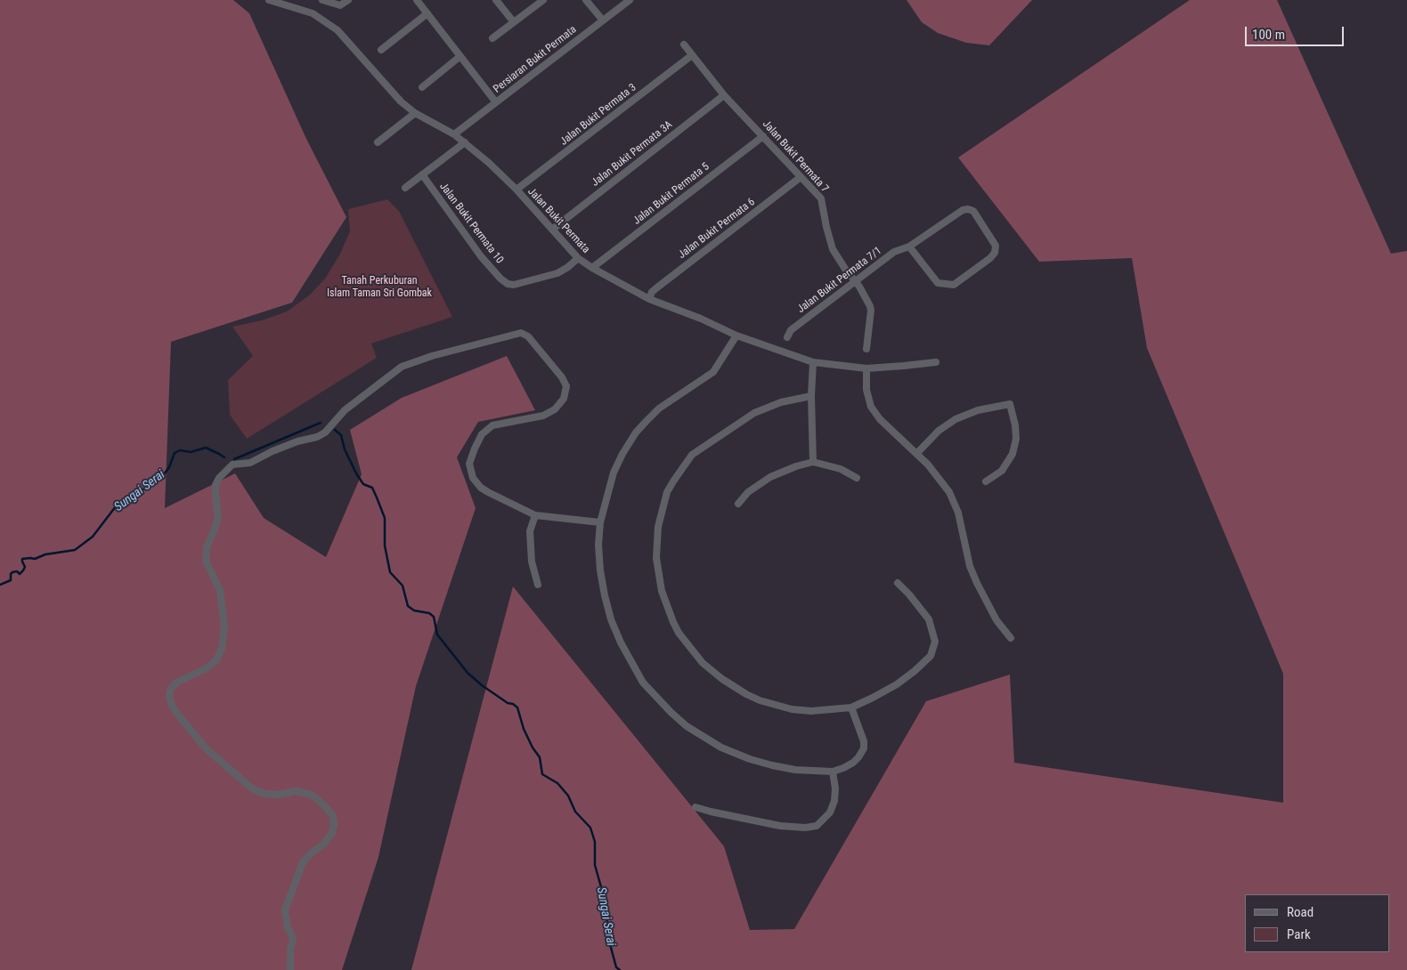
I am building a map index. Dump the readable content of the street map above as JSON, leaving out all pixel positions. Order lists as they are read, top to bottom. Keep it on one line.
{"streets":{"street":["Persiaran Bukit Permata","Jalan Bukit Permata 3","Jalan Bukit Permata 3A","Jalan Bukit Permata 7","Jalan Bukit Permata 5","Jalan Bukit Permata","Jalan Bukit Permata 10","Jalan Bukit Permata 6","Jalan Bukit Permata 7/1"]},"crossings":[["Persiaran Bukit Permata","Jalan Bukit Permata"],["Jalan Bukit Permata 3","Jalan Bukit Permata 7"],["Jalan Bukit Permata 3","Jalan Bukit Permata"],["Jalan Bukit Permata 3A","Jalan Bukit Permata 7"],["Jalan Bukit Permata 3A","Jalan Bukit Permata"],["Jalan Bukit Permata 7","Jalan Bukit Permata 5"],["Jalan Bukit Permata 7","Jalan Bukit Permata 6"],["Jalan Bukit Permata 7","Jalan Bukit Permata 7/1"],["Jalan Bukit Permata 5","Jalan Bukit Permata"],["Jalan Bukit Permata","Jalan Bukit Permata 10"],["Jalan Bukit Permata","Jalan Bukit Permata 6"]],"water":["Sungai Serai"],"parks":["Tanah Perkuburan Islam Taman Sri Gombak"],"legend":["Road","Park"],"scale_bar":"100 m"}
